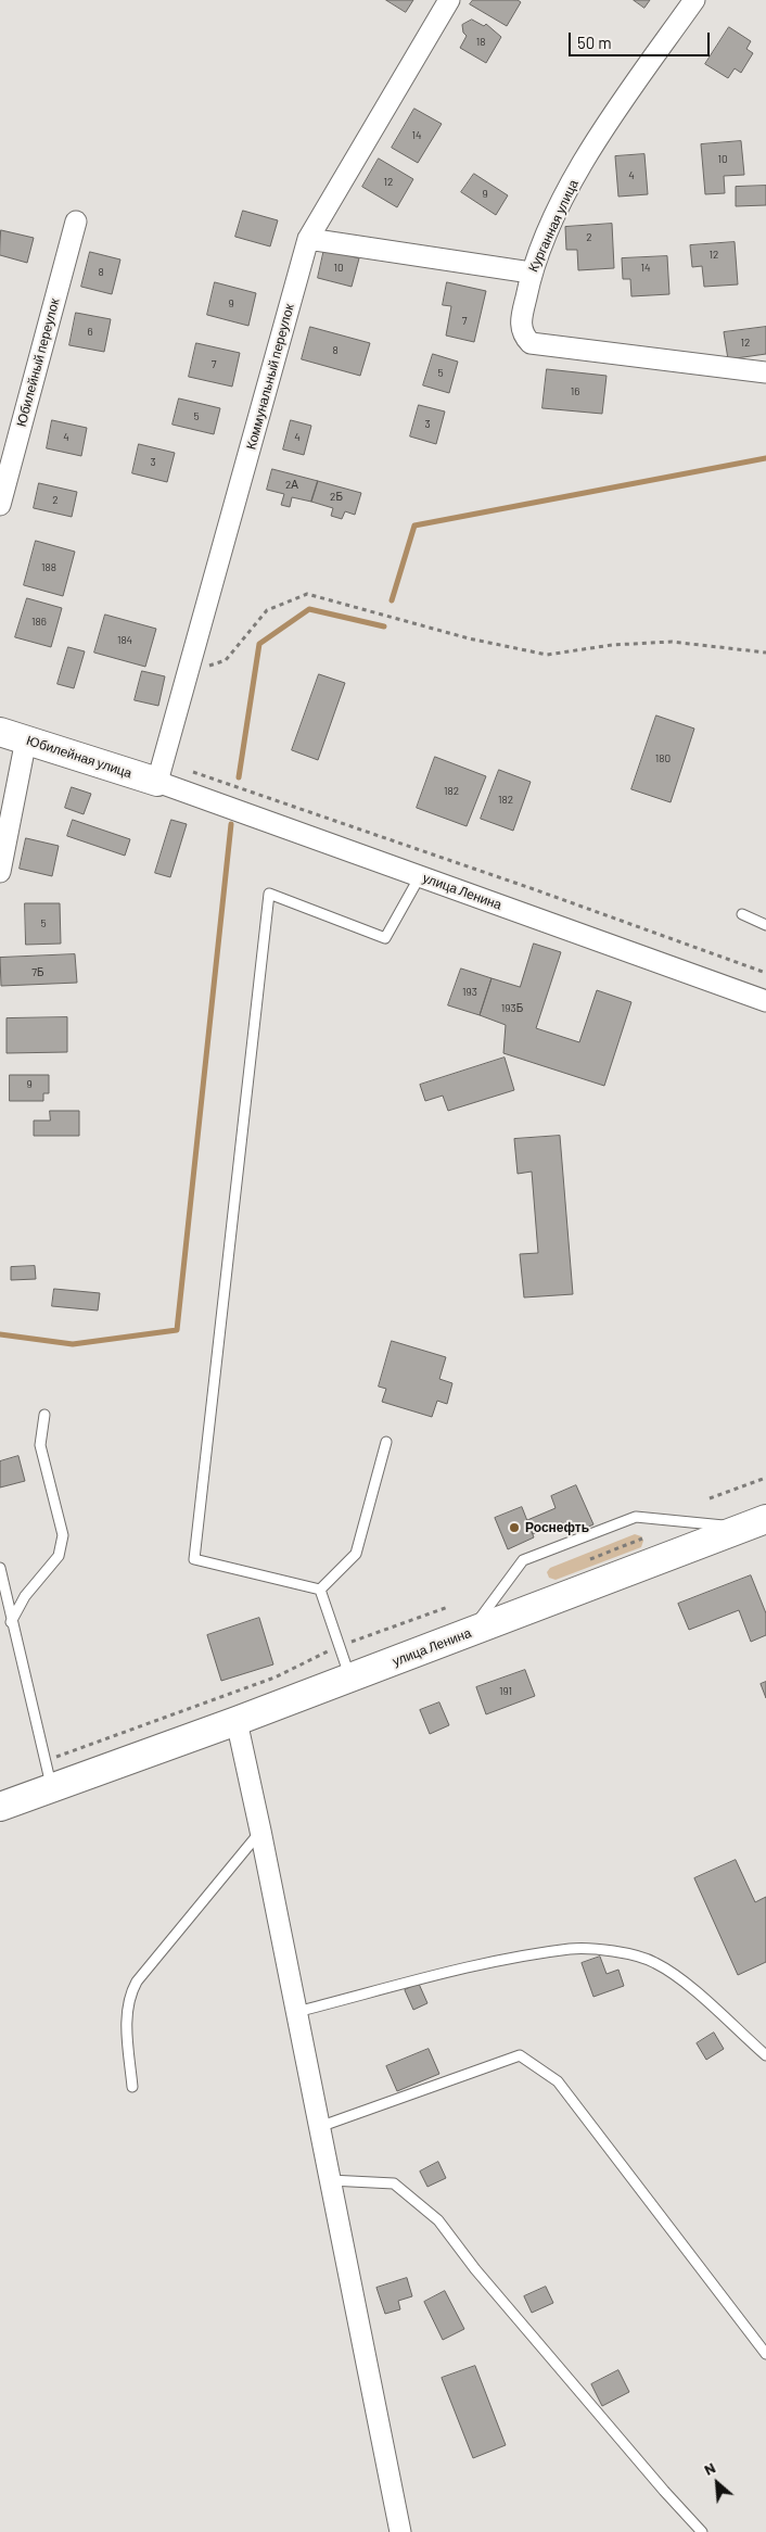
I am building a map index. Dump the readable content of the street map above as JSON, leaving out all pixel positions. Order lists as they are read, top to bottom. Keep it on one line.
{"streets":{"main road":["Юбилейная улица","улица Ленина"],"street":["Курганная улица","Юбилейный переулок","Коммунальный переулок"]},"crossings":[["Коммунальный переулок","Юбилейная улица"],["Коммунальный переулок","улица Ленина"],["Юбилейная улица","улица Ленина"]],"places":["Роснефть"],"house_numbers":["18","14","10","4","12","9","2","12","10","14","8","9","7","6","12","8","7","5","16","5","3","4","4","3","2А","2Б","2","188","186","184","180","182","182","5","7Б","193","193Б","9","191"],"scale_bar":"50 m","north":"top left"}
